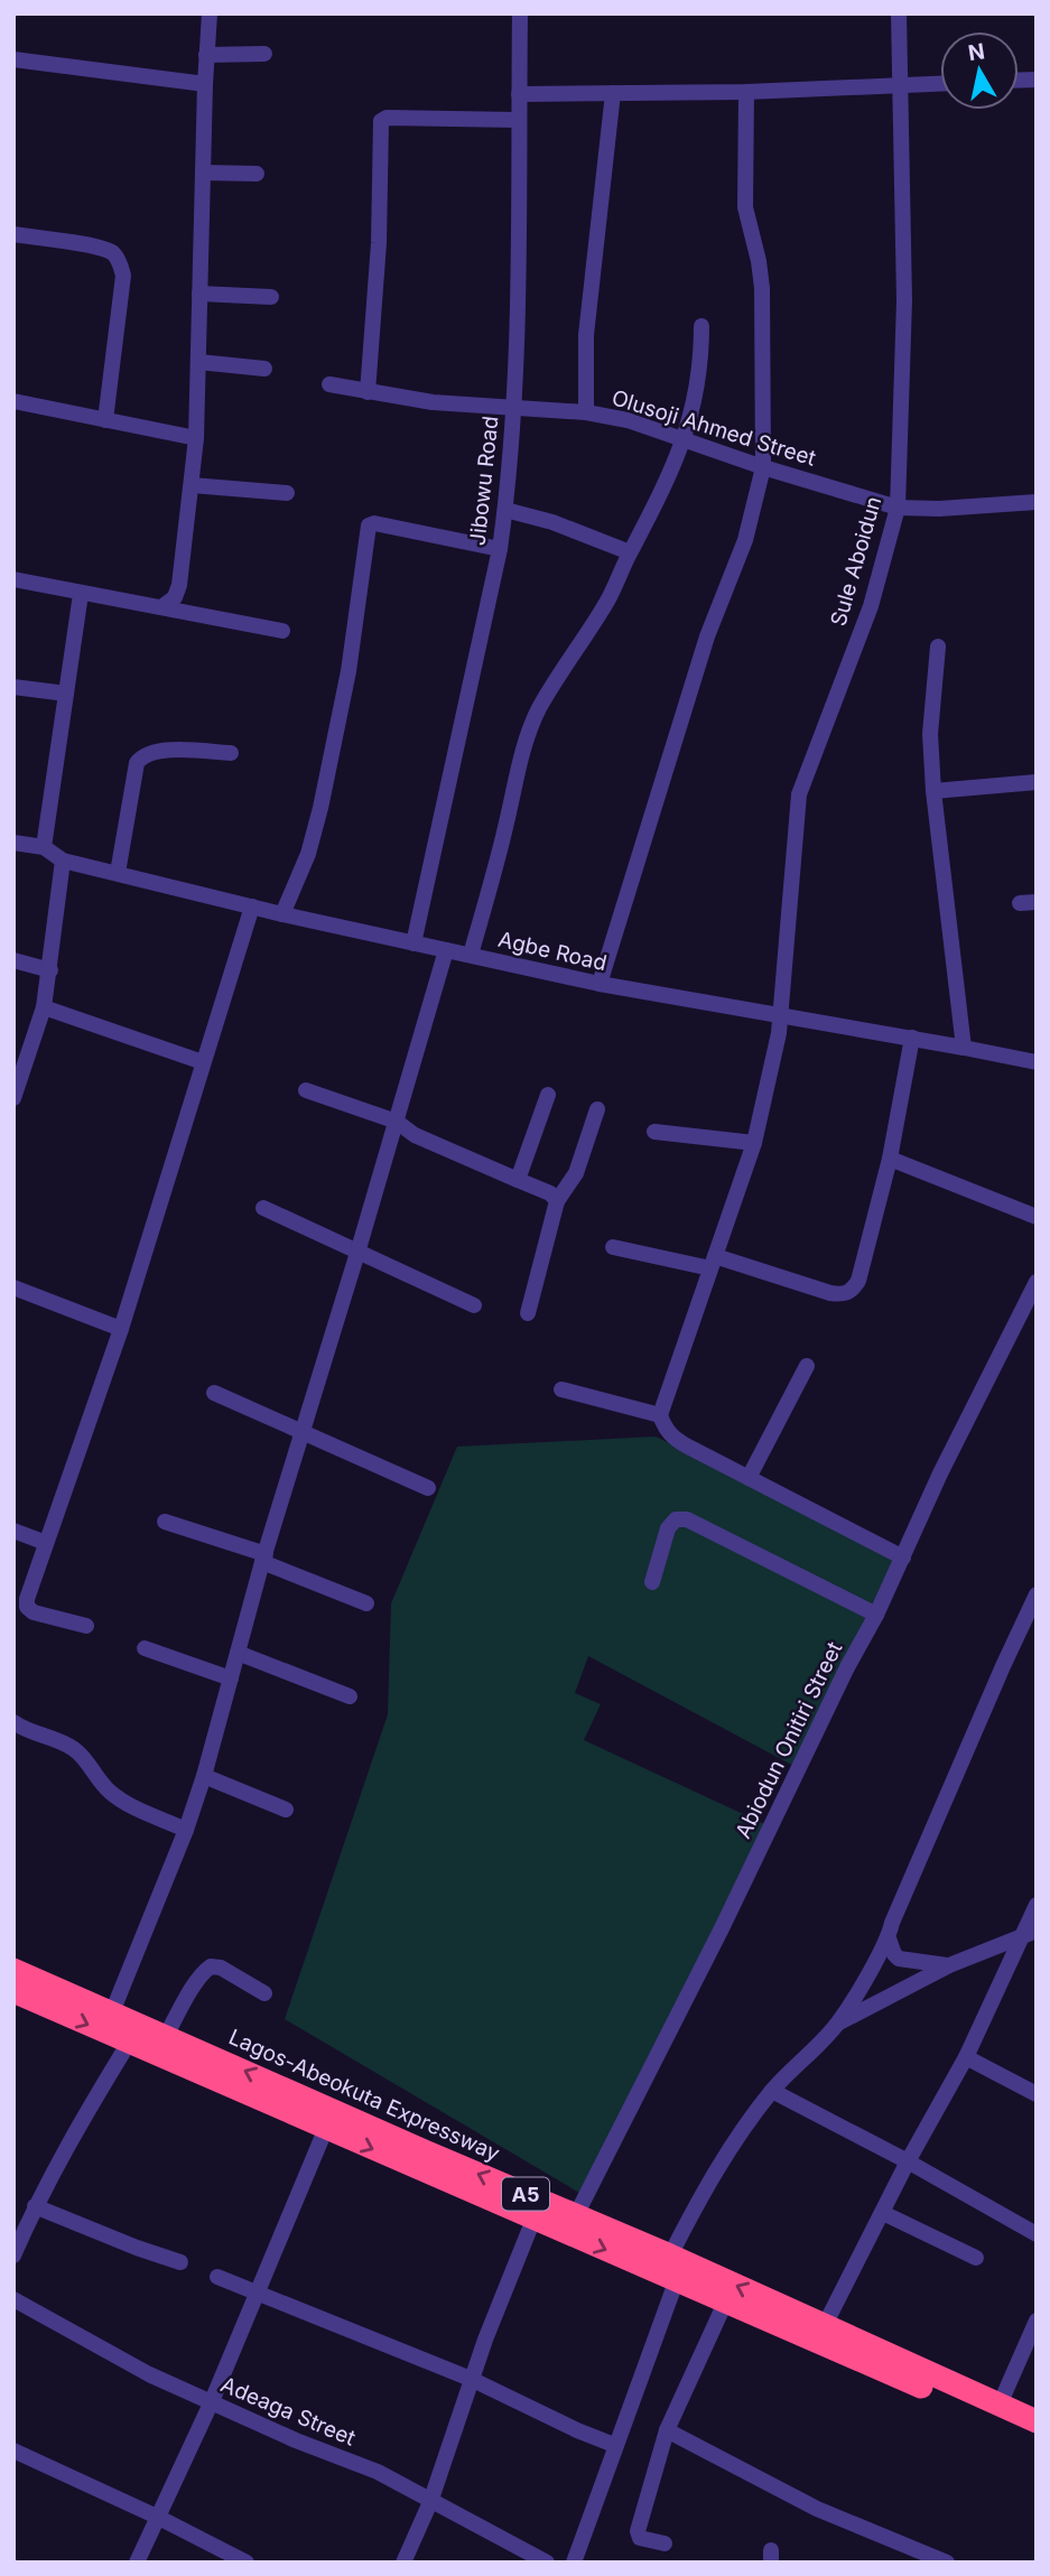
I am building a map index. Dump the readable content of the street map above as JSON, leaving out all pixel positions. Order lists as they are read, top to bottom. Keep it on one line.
{"streets":{"highway":["Lagos-Abeokuta Expressway","A5"],"street":["Olusoji Ahmed Street","Jibowu Road","Sule Aboidun","Agbe Road","Abiodun Onitiri Street","Adeaga Street"]},"crossings":[["Olusoji Ahmed Street","Jibowu Road"],["Olusoji Ahmed Street","Sule Aboidun"],["Jibowu Road","Agbe Road"],["Sule Aboidun","Agbe Road"],["Abiodun Onitiri Street","Lagos-Abeokuta Expressway"]],"north":"top"}
